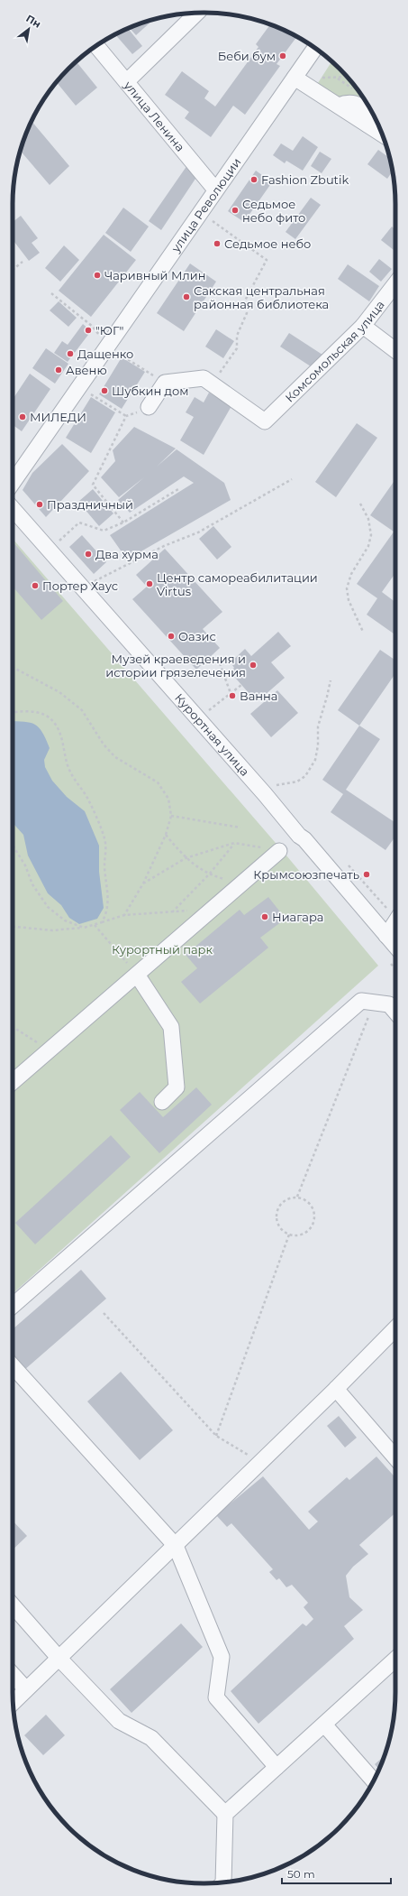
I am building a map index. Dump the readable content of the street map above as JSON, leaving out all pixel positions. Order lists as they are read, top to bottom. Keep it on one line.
{"streets":{"street":["улица Ленина","улица Революции","Комсомольская улица","Курортная улица"]},"crossings":[["улица Ленина","улица Революции"]],"parks":["Курортный парк"],"places":["Беби бум","Fashion Zbutik","Седьмое небо фито","Седьмое небо","Чаривный Млин","Сакская центральная районная библиотека","\"ЮГ\"","Дащенко","Авеню","Шубкин дом","МИЛЕДИ","Праздничный","Два хурма","Центр самореабилитации Virtus","Портер Хаус","Оазис","Музей краеведения и истории грязелечения","Ванна","Крымсоюзпечать","Ниагара"],"scale_bar":"50 m","north":"top right"}
